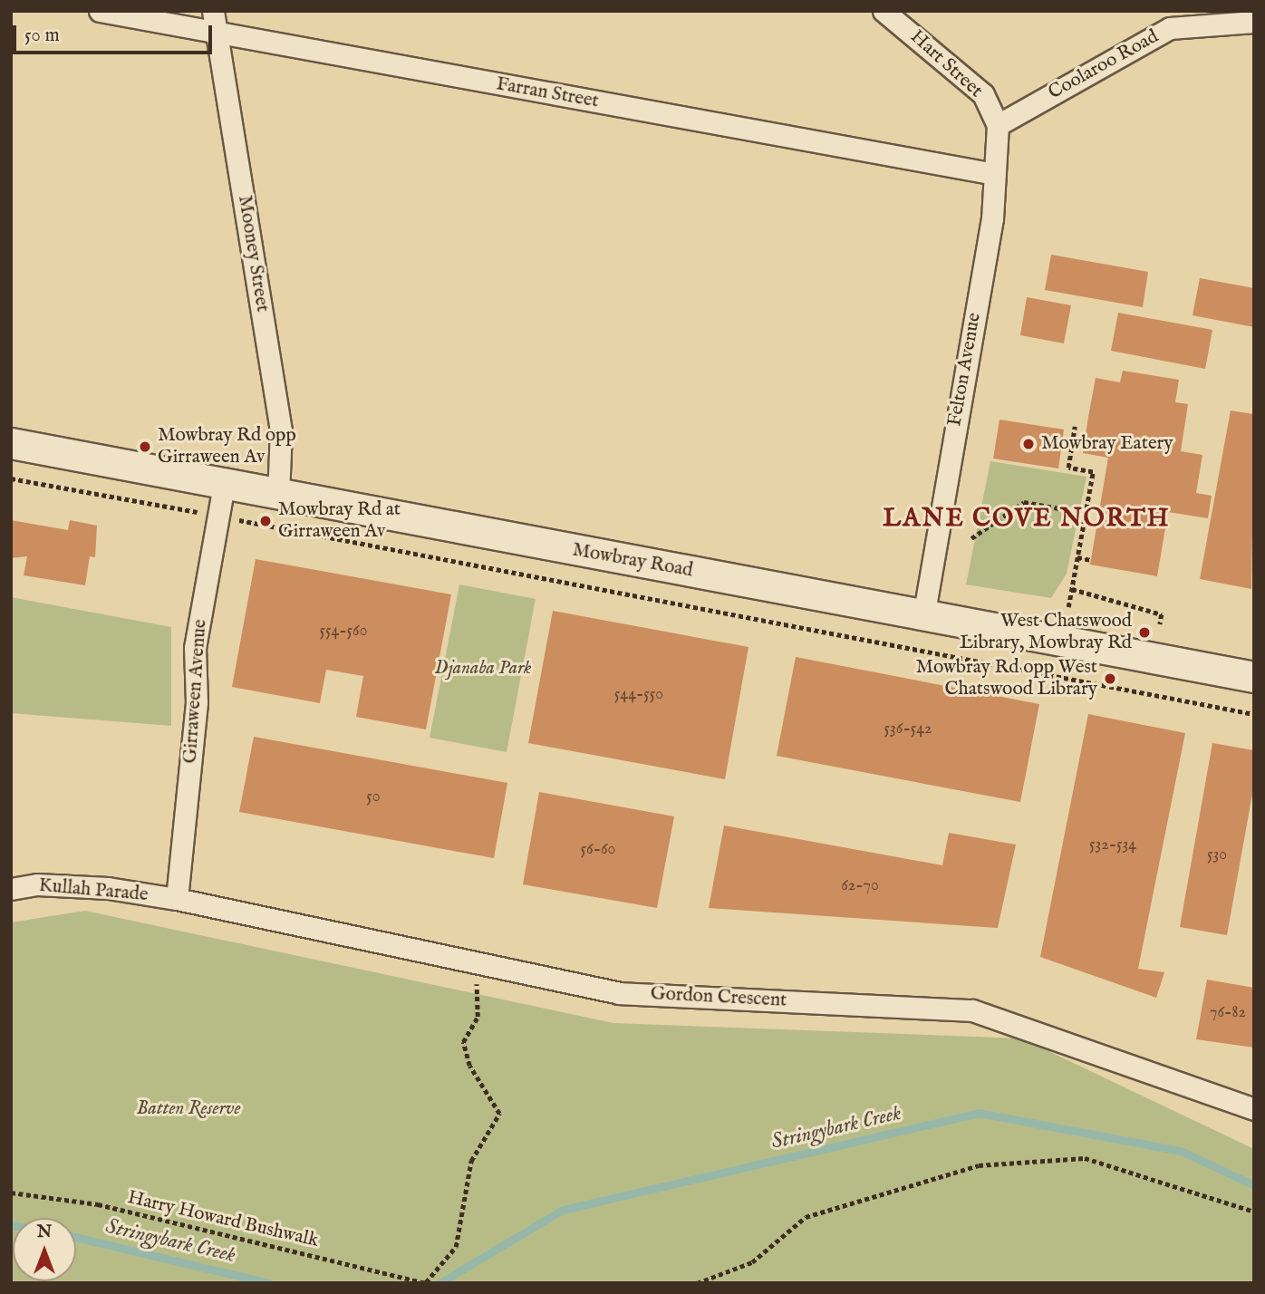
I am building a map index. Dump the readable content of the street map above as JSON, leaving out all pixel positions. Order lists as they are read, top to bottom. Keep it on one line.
{"streets":{"main road":["Mowbray Road"],"street":["Hart Street","Coolaroo Road","Farran Street","Mooney Street","Felton Avenue","Girraween Avenue","Kullah Parade","Gordon Crescent"],"path":["Harry Howard Bushwalk"]},"crossings":[["Hart Street","Coolaroo Road"],["Hart Street","Felton Avenue"],["Coolaroo Road","Felton Avenue"],["Farran Street","Mooney Street"],["Farran Street","Felton Avenue"],["Mooney Street","Mowbray Road"],["Felton Avenue","Mowbray Road"],["Mowbray Road","Girraween Avenue"],["Girraween Avenue","Kullah Parade"],["Girraween Avenue","Gordon Crescent"],["Kullah Parade","Gordon Crescent"]],"districts":["LANE COVE NORTH"],"water":["Stringybark Creek"],"parks":["Djanaba Park","Batten Reserve"],"places":["Mowbray Eatery","Mowbray Rd opp Girraween Av","Mowbray Rd at Girraween Av","West Chatswood Library, Mowbray Rd","Mowbray Rd opp West Chatswood Library"],"house_numbers":["554-560","544-550","536-542","50","532-534","56-60","530","62-70","76-82"],"scale_bar":"50 m","north":"top"}
